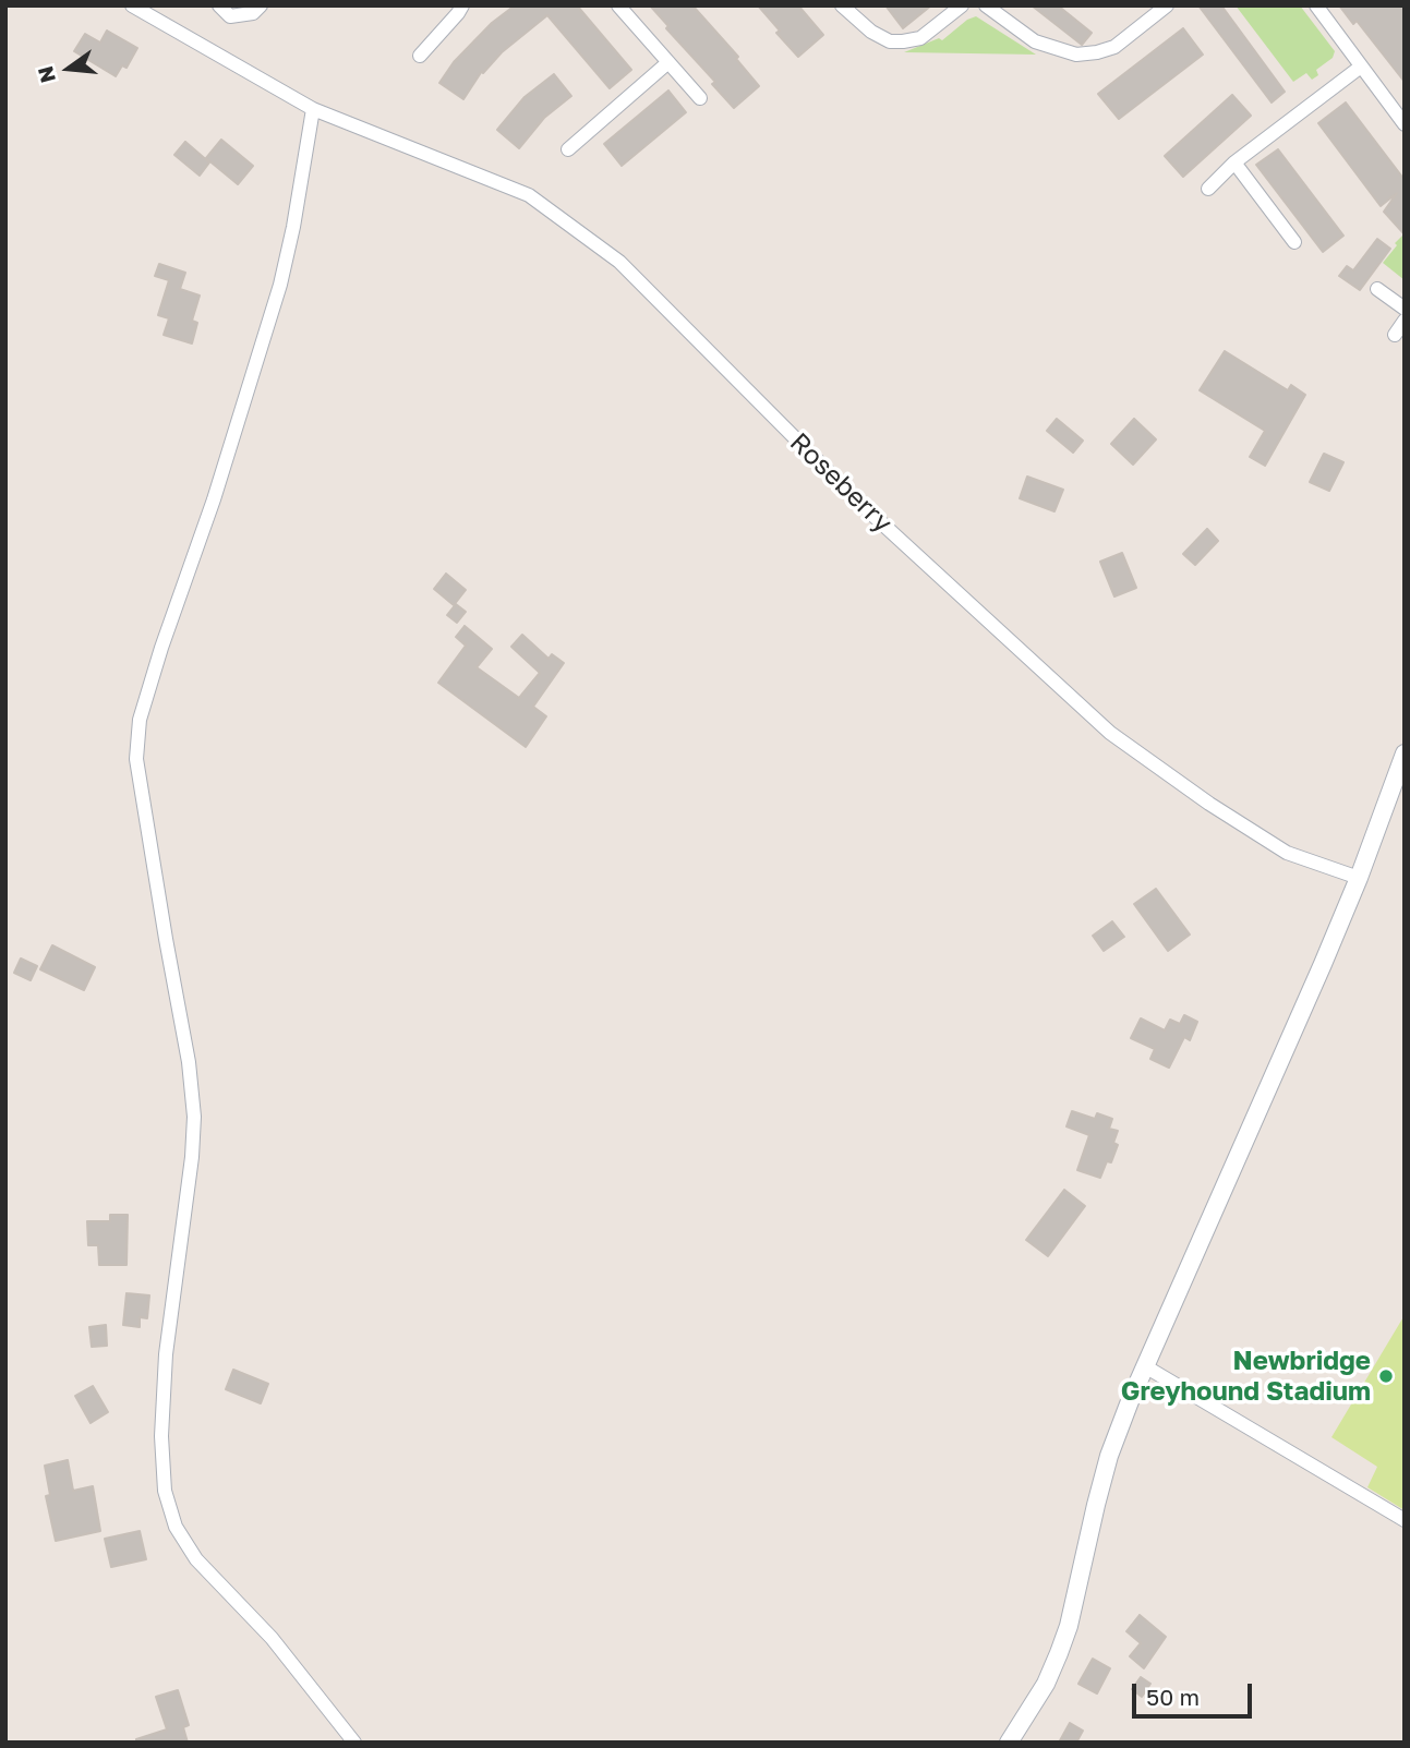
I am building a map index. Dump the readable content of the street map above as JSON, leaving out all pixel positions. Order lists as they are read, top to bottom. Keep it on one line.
{"streets":{"street":["Roseberry"]},"places":["Newbridge Greyhound Stadium"],"scale_bar":"50 m","north":"left"}
